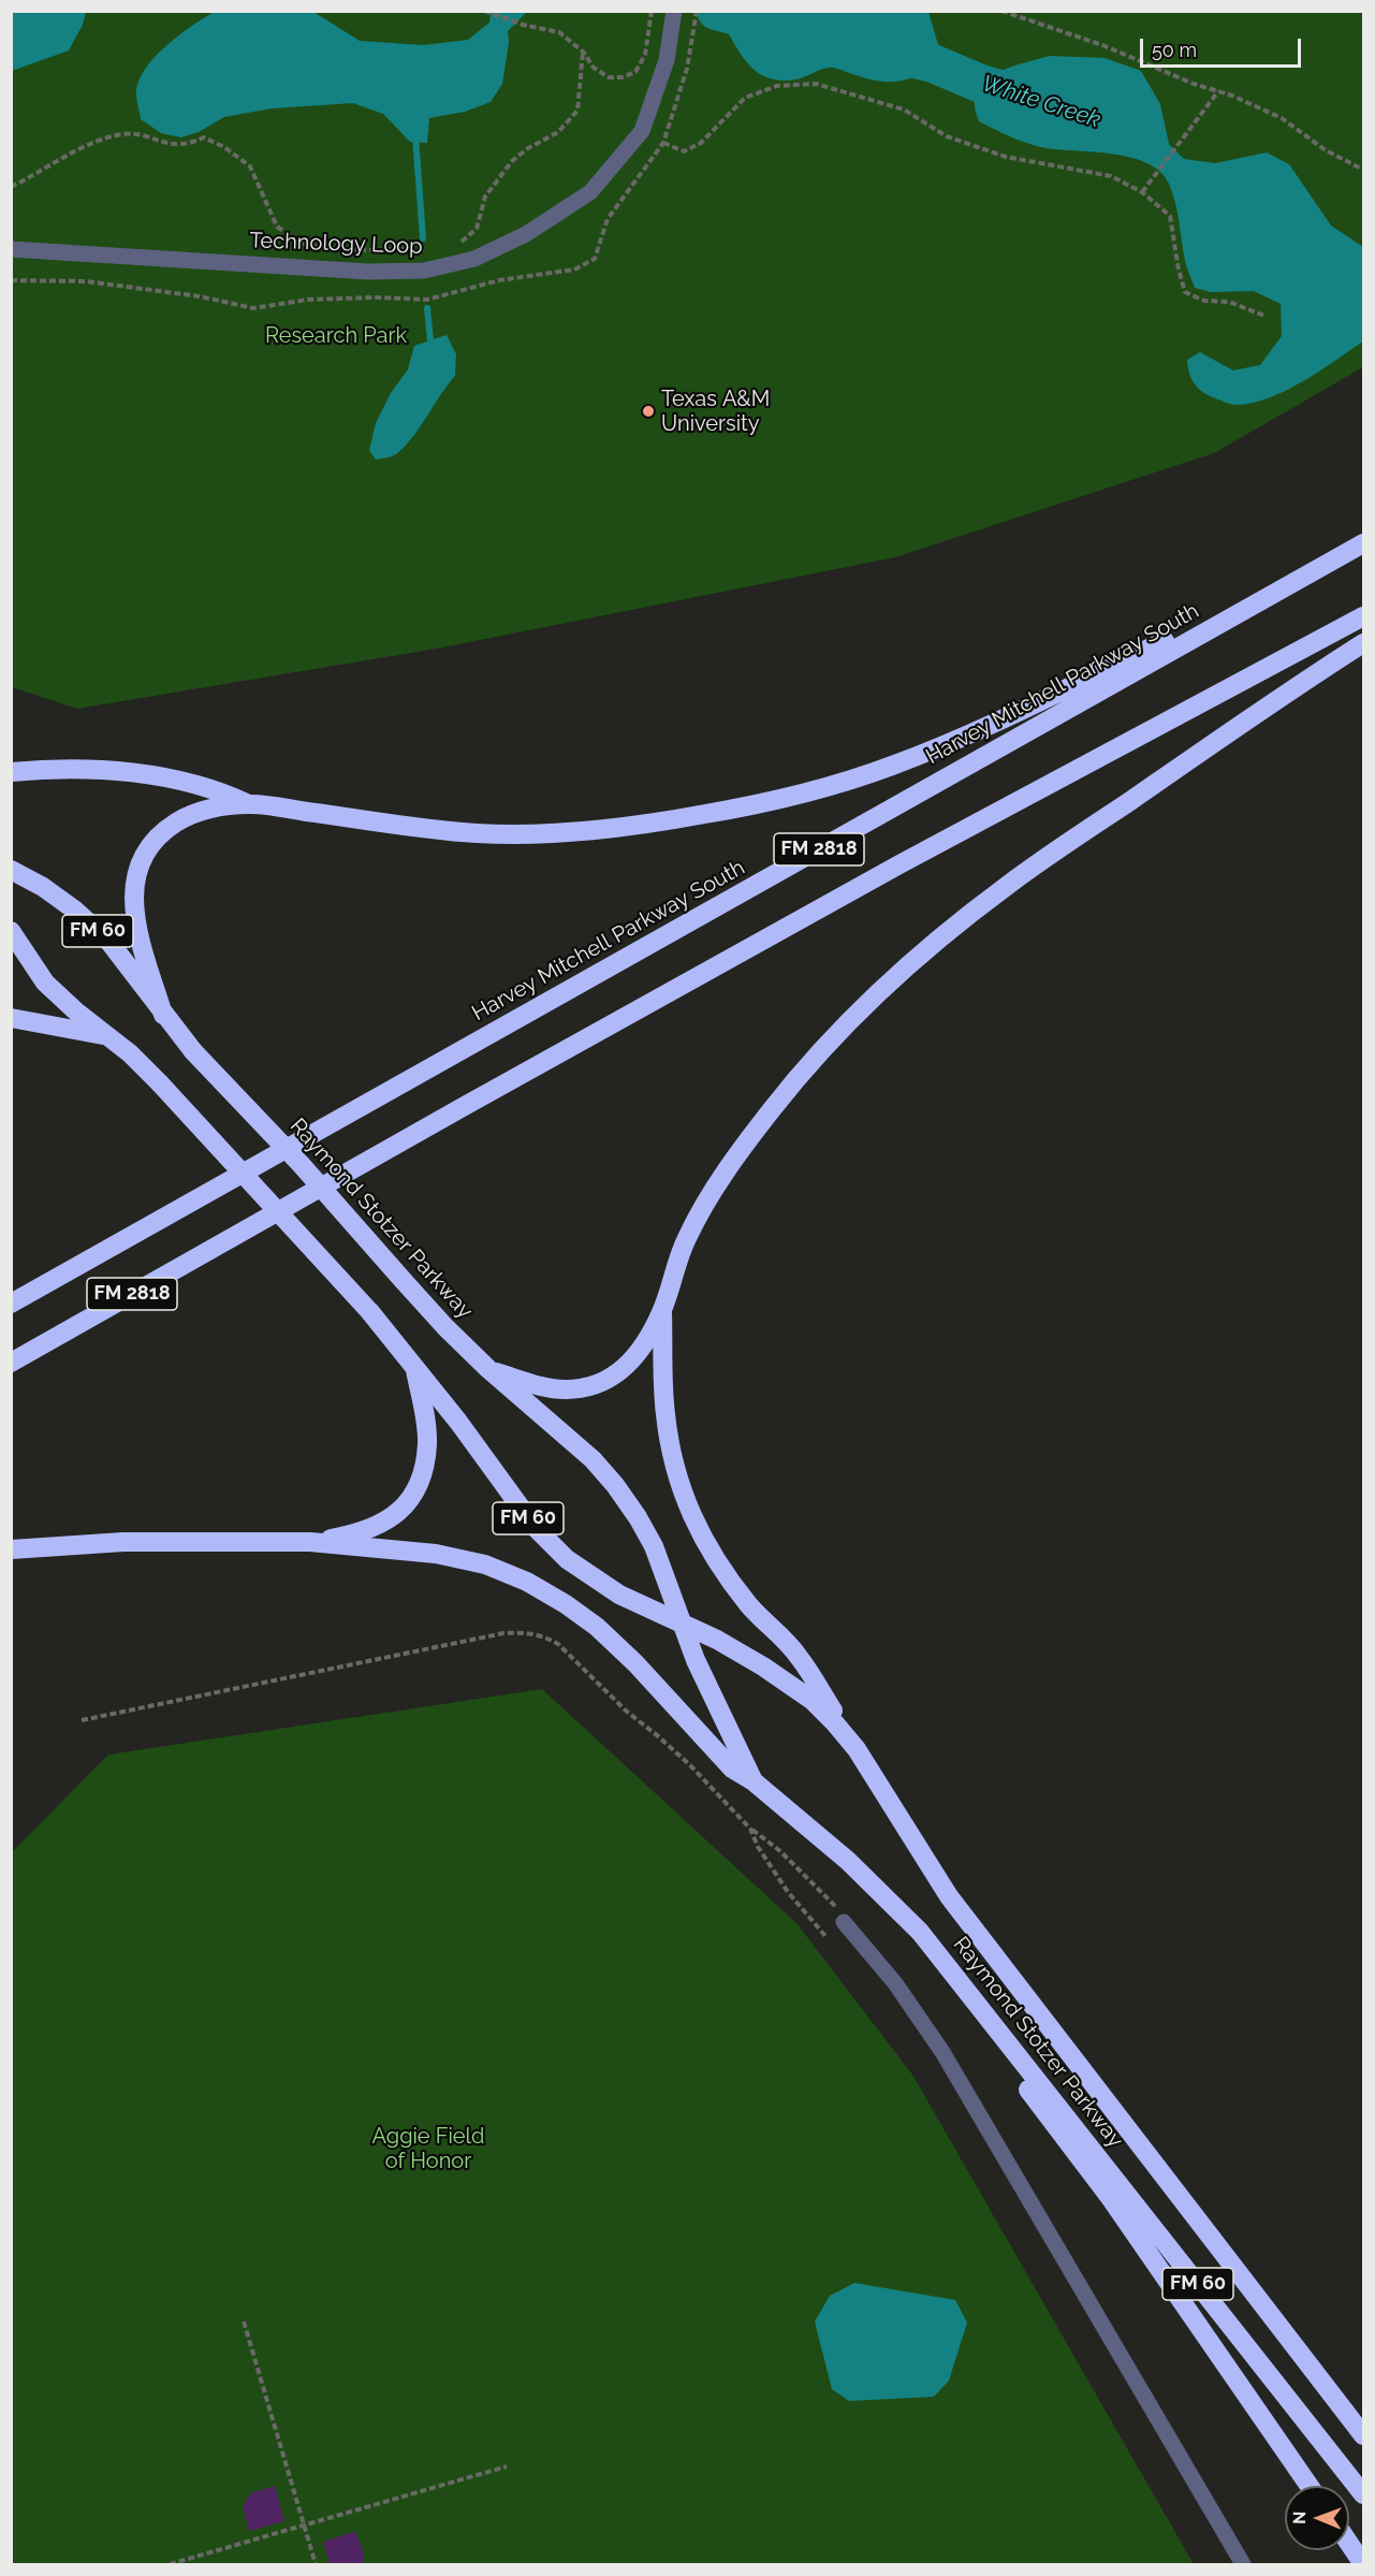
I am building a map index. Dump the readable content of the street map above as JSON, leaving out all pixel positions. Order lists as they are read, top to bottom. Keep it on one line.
{"streets":{"highway":["Harvey Mitchell Parkway South","FM 2818","FM 60","Raymond Stotzer Parkway"],"street":["Technology Loop"]},"water":["White Creek"],"parks":["Research Park","Aggie Field of Honor"],"places":["Texas A&M University"],"scale_bar":"50 m","north":"left"}
